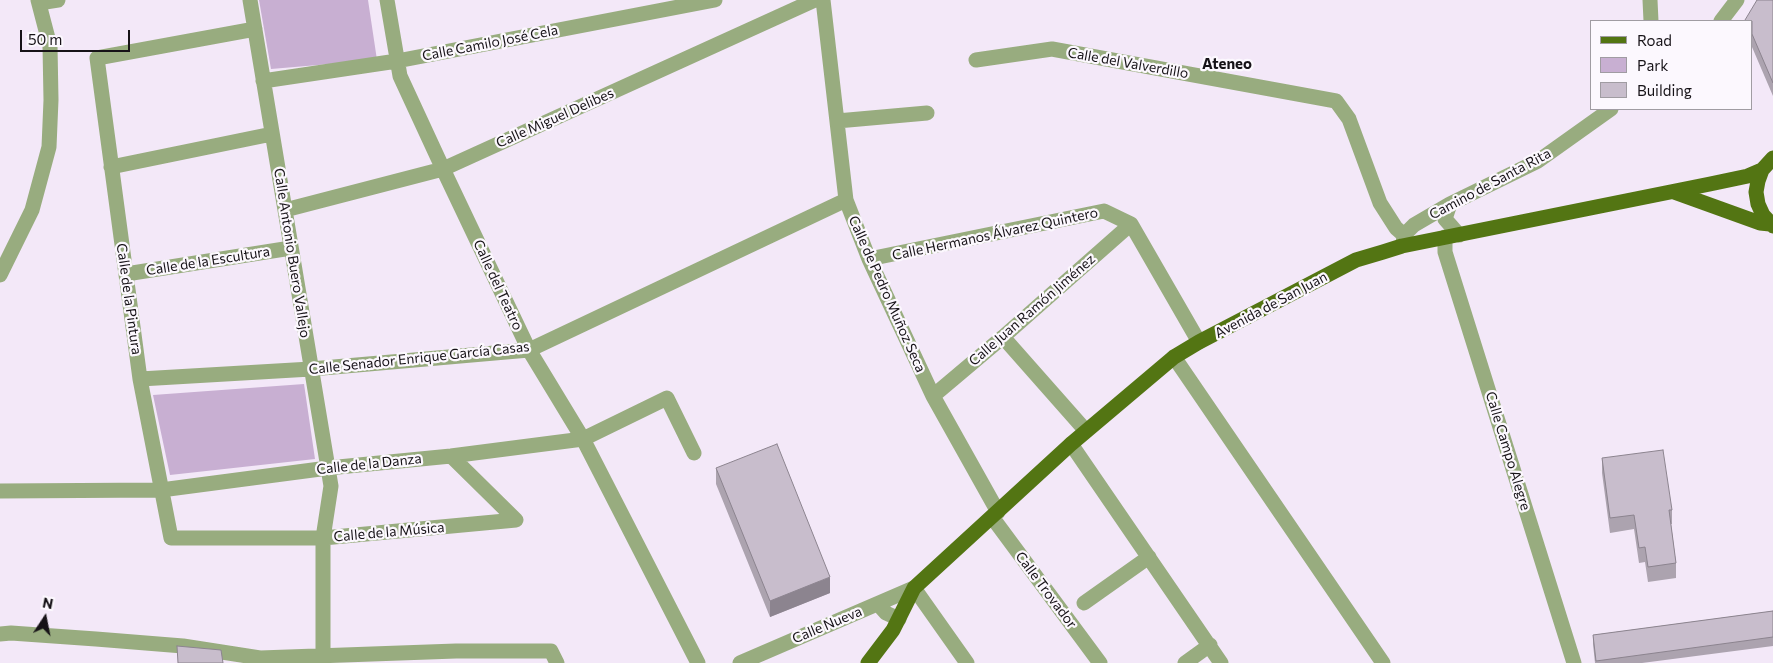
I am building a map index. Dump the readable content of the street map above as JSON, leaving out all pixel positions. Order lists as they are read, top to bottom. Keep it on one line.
{"streets":{"main road":["Avenida de San Juan"],"street":["Calle Camilo José Cela","Calle del Valverdillo","Calle Miguel Delibes","Camino de Santa Rita","Calle Hermanos Álvarez Quintero","Calle Antonio Buero Vallejo","Calle de la Escultura","Calle del Teatro","Calle de Pedro Muñoz Seca","Calle de la Pintura","Calle Juan Ramón Jiménez","Calle Senador Enrique García Casas","Calle Campo Alegre","Calle de la Danza","Calle de la Música","Calle Trovador","Calle Nueva"]},"crossings":[["Calle Camilo José Cela","Calle Antonio Buero Vallejo"],["Calle Camilo José Cela","Calle del Teatro"],["Calle del Valverdillo","Camino de Santa Rita"],["Calle del Valverdillo","Avenida de San Juan"],["Calle Miguel Delibes","Calle Antonio Buero Vallejo"],["Calle Miguel Delibes","Calle del Teatro"],["Camino de Santa Rita","Avenida de San Juan"],["Calle Hermanos Álvarez Quintero","Calle de Pedro Muñoz Seca"],["Calle Hermanos Álvarez Quintero","Calle Juan Ramón Jiménez"],["Calle Antonio Buero Vallejo","Calle de la Escultura"],["Calle Antonio Buero Vallejo","Calle de la Pintura"],["Calle Antonio Buero Vallejo","Calle Senador Enrique García Casas"],["Calle Antonio Buero Vallejo","Calle de la Danza"],["Calle Antonio Buero Vallejo","Calle de la Música"],["Calle de la Escultura","Calle de la Pintura"],["Calle del Teatro","Calle Senador Enrique García Casas"],["Calle del Teatro","Calle de la Danza"],["Calle de Pedro Muñoz Seca","Avenida de San Juan"],["Calle de Pedro Muñoz Seca","Calle Juan Ramón Jiménez"],["Calle de Pedro Muñoz Seca","Calle Senador Enrique García Casas"],["Calle de Pedro Muñoz Seca","Calle Trovador"],["Calle de la Pintura","Calle Senador Enrique García Casas"],["Calle de la Pintura","Calle de la Danza"],["Calle de la Pintura","Calle de la Música"],["Avenida de San Juan","Calle Campo Alegre"],["Avenida de San Juan","Calle Trovador"],["Avenida de San Juan","Calle Nueva"],["Calle de la Danza","Calle de la Música"]],"districts":["Ateneo"],"legend":["Road","Park","Building"],"scale_bar":"50 m","north":"top"}
